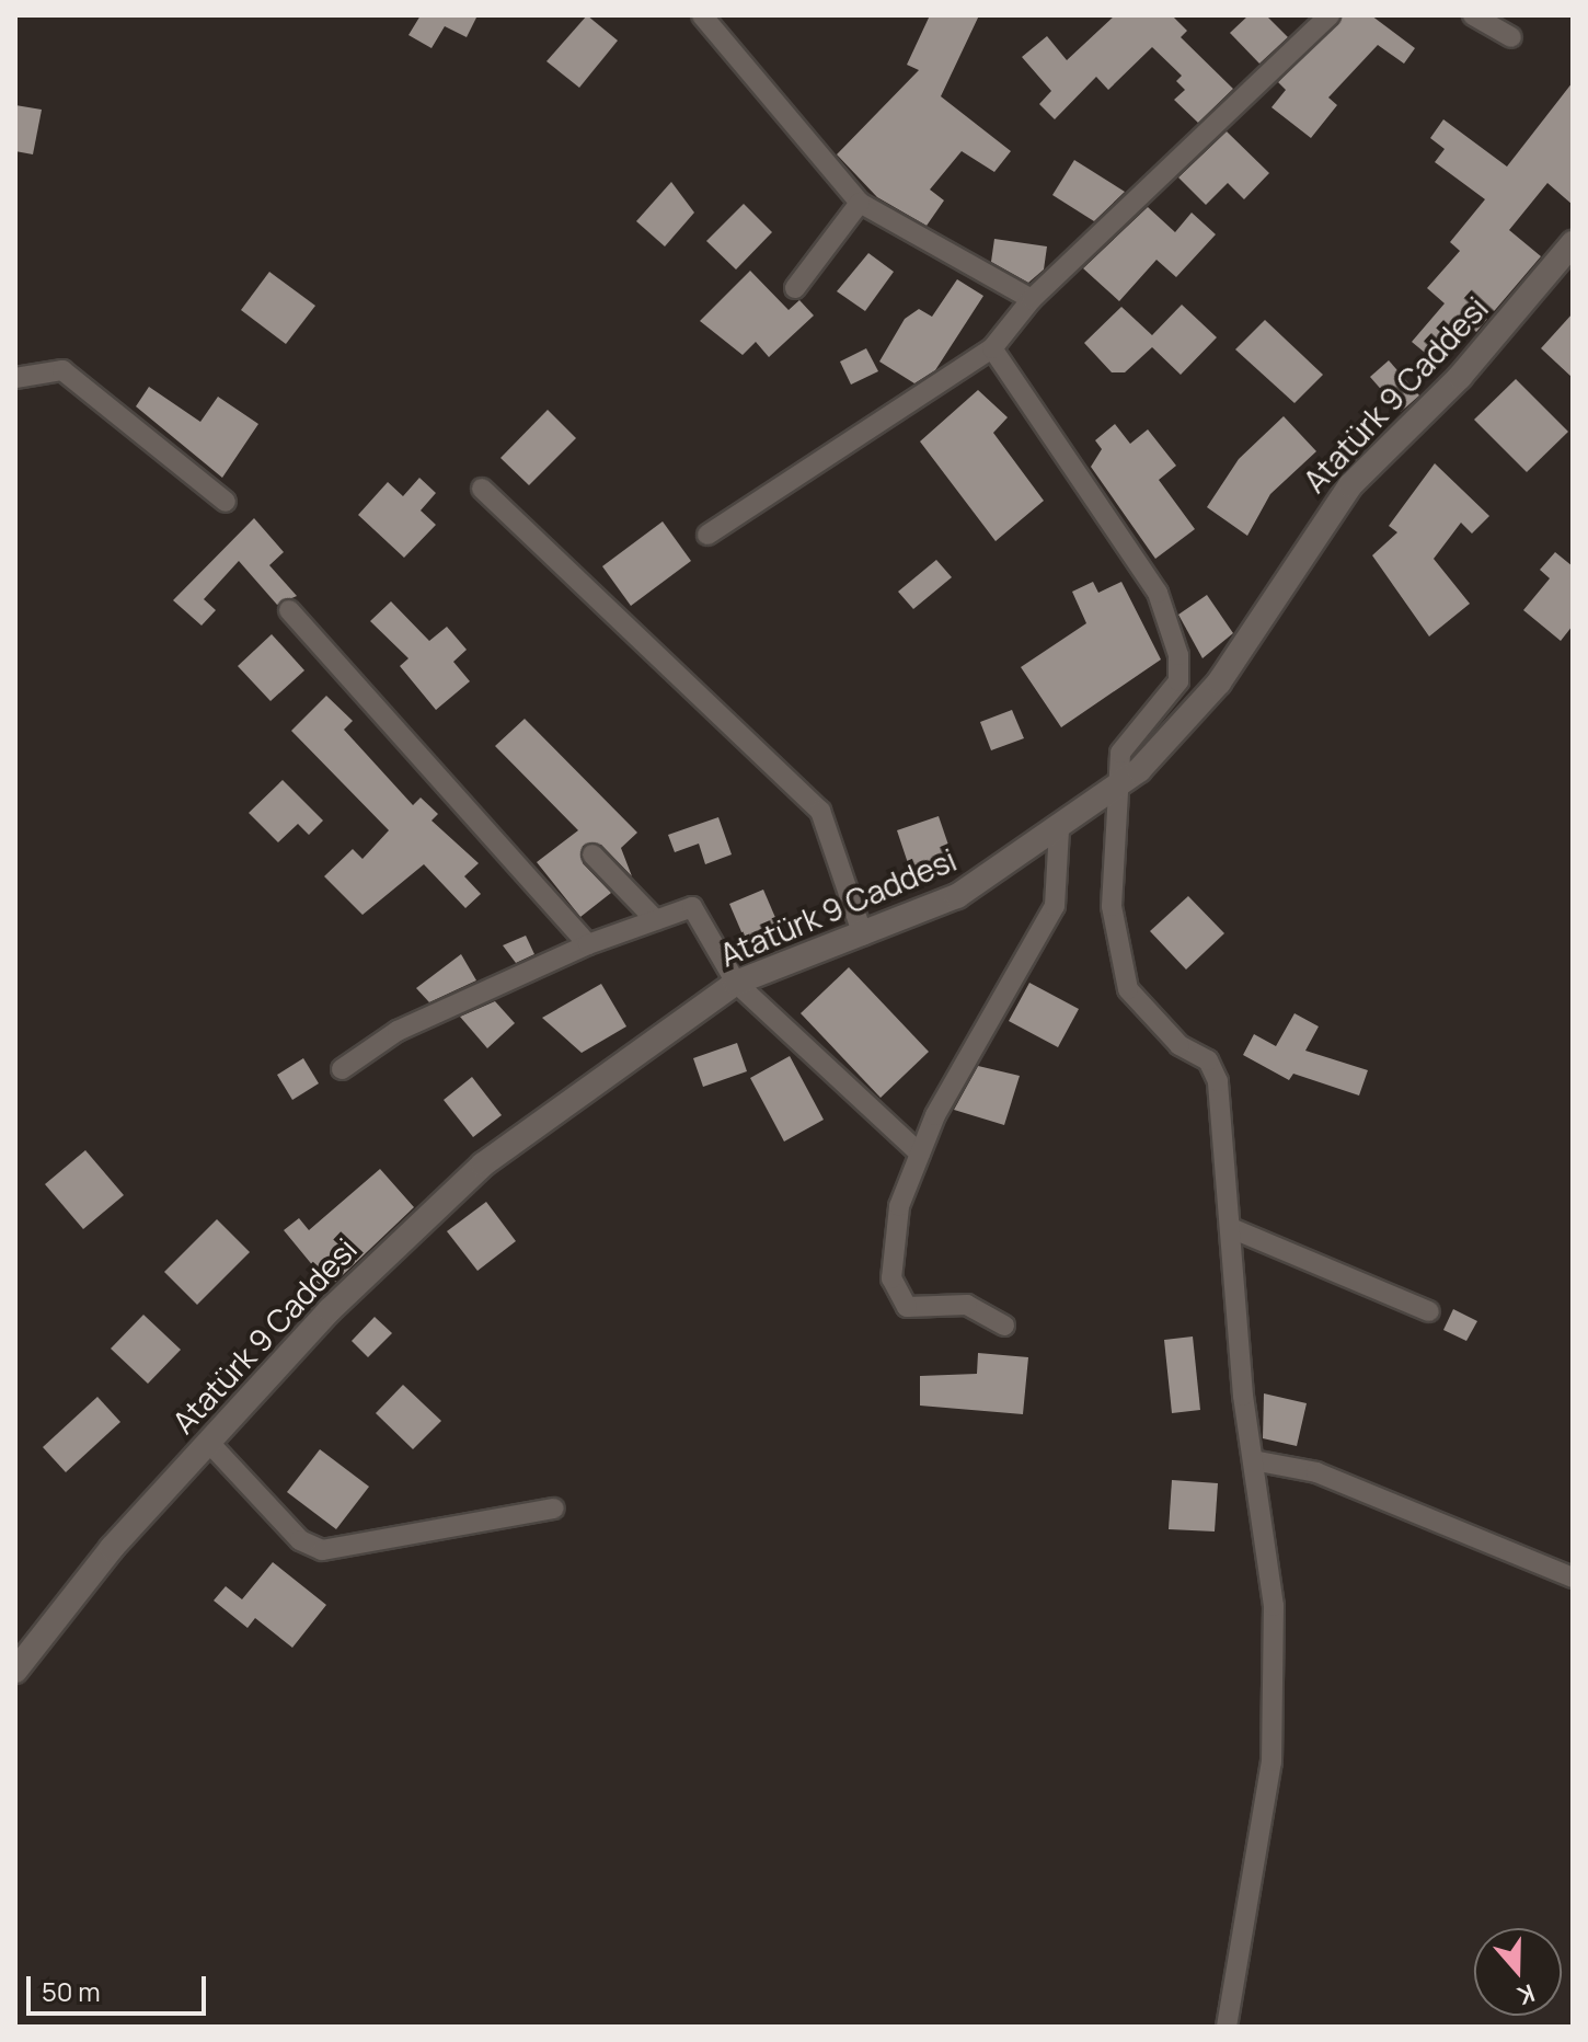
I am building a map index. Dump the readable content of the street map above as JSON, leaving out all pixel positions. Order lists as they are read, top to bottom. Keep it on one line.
{"streets":{"street":["Atatürk 9 Caddesi"]},"scale_bar":"50 m","north":"bottom"}
